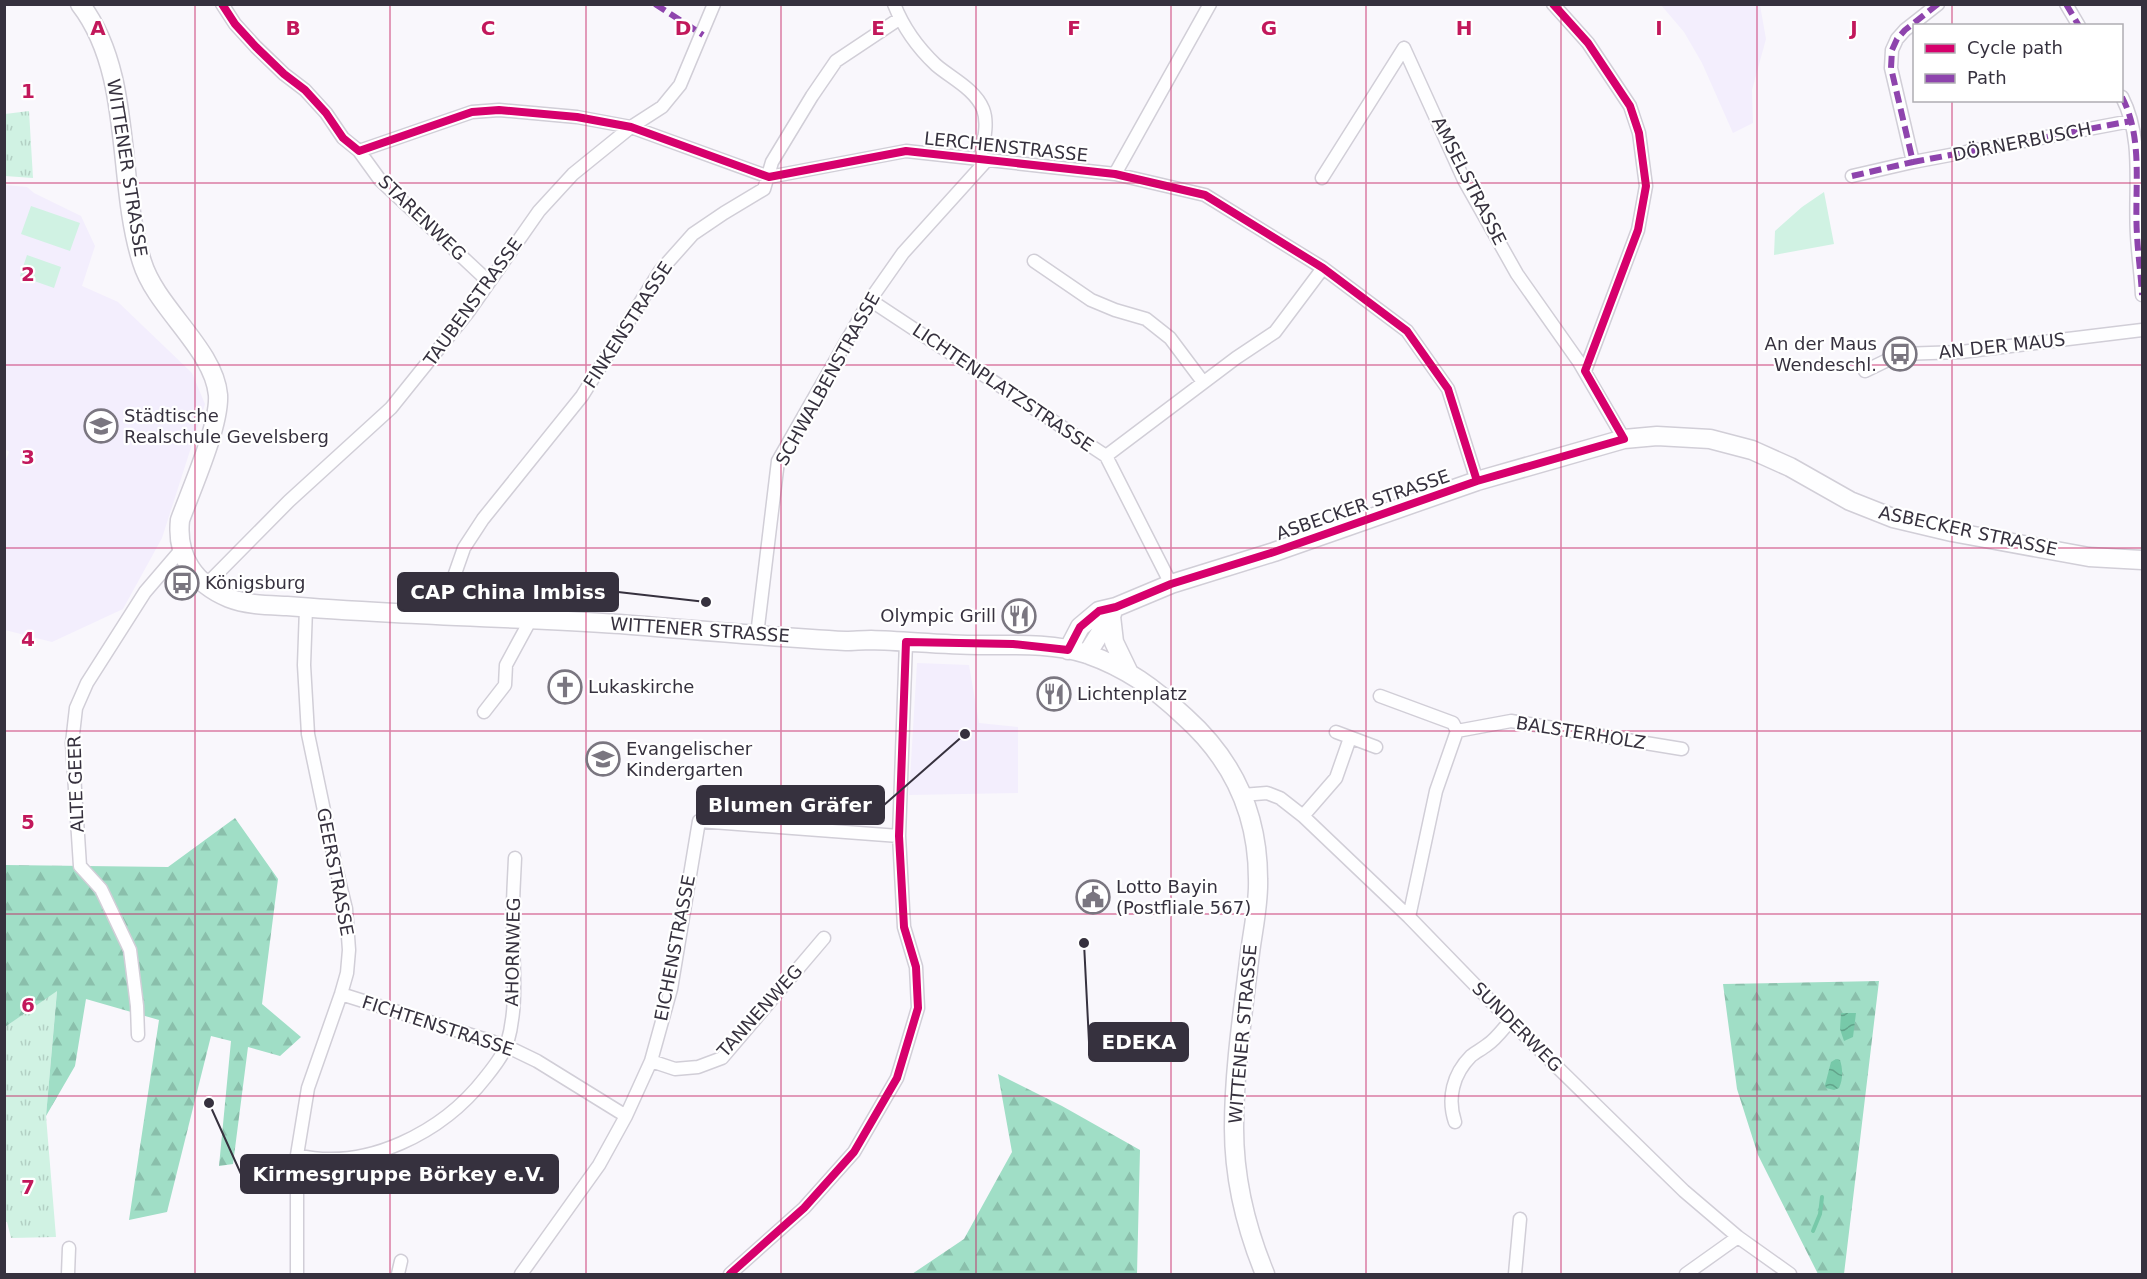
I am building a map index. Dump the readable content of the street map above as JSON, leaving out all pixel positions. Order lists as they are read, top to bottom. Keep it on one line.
{"streets":{"main road":["WITTENER STRASSE","ASBECKER STRASSE"],"street":["DÖRNERBUSCH","LERCHENSTRASSE","AMSELSTRASSE","STARENWEG","TAUBENSTRASSE","FINKENSTRASSE","AN DER MAUS","SCHWALBENSTRASSE","LICHTENPLATZSTRASSE","BALSTERHOLZ","ALTE GEER","GEERSTRASSE","EICHENSTRASSE","AHORNWEG","TANNENWEG","FICHTENSTRASSE","SUNDERWEG"]},"crossings":[["LERCHENSTRASSE","FINKENSTRASSE"],["LERCHENSTRASSE","SCHWALBENSTRASSE"],["LERCHENSTRASSE","ASBECKER STRASSE"],["WITTENER STRASSE","TAUBENSTRASSE"],["WITTENER STRASSE","FINKENSTRASSE"],["WITTENER STRASSE","SCHWALBENSTRASSE"],["WITTENER STRASSE","ASBECKER STRASSE"],["WITTENER STRASSE","ALTE GEER"],["WITTENER STRASSE","GEERSTRASSE"],["WITTENER STRASSE","SUNDERWEG"],["AMSELSTRASSE","ASBECKER STRASSE"],["STARENWEG","TAUBENSTRASSE"],["SCHWALBENSTRASSE","LICHTENPLATZSTRASSE"],["LICHTENPLATZSTRASSE","ASBECKER STRASSE"],["GEERSTRASSE","FICHTENSTRASSE"],["EICHENSTRASSE","TANNENWEG"],["EICHENSTRASSE","FICHTENSTRASSE"],["AHORNWEG","FICHTENSTRASSE"]],"places":{"bus stop":["An der Maus Wendeschl.","Königsburg"],"school or university":["Städtische Realschule Gevelsberg","Evangelischer Kindergarten"],"other":["CAP China Imbiss","Blumen Gräfer","EDEKA","Kirmesgruppe Börkey e.V."],"restaurant":["Olympic Grill","Lichtenplatz"],"church":["Lukaskirche"],"public building":["Lotto Bayin (Postfliale 567)"]},"legend":["Cycle path","Path"],"grid":{"columns":["A","B","C","D","E","F","G","H","I","J"],"rows":["1","2","3","4","5","6","7"]}}
